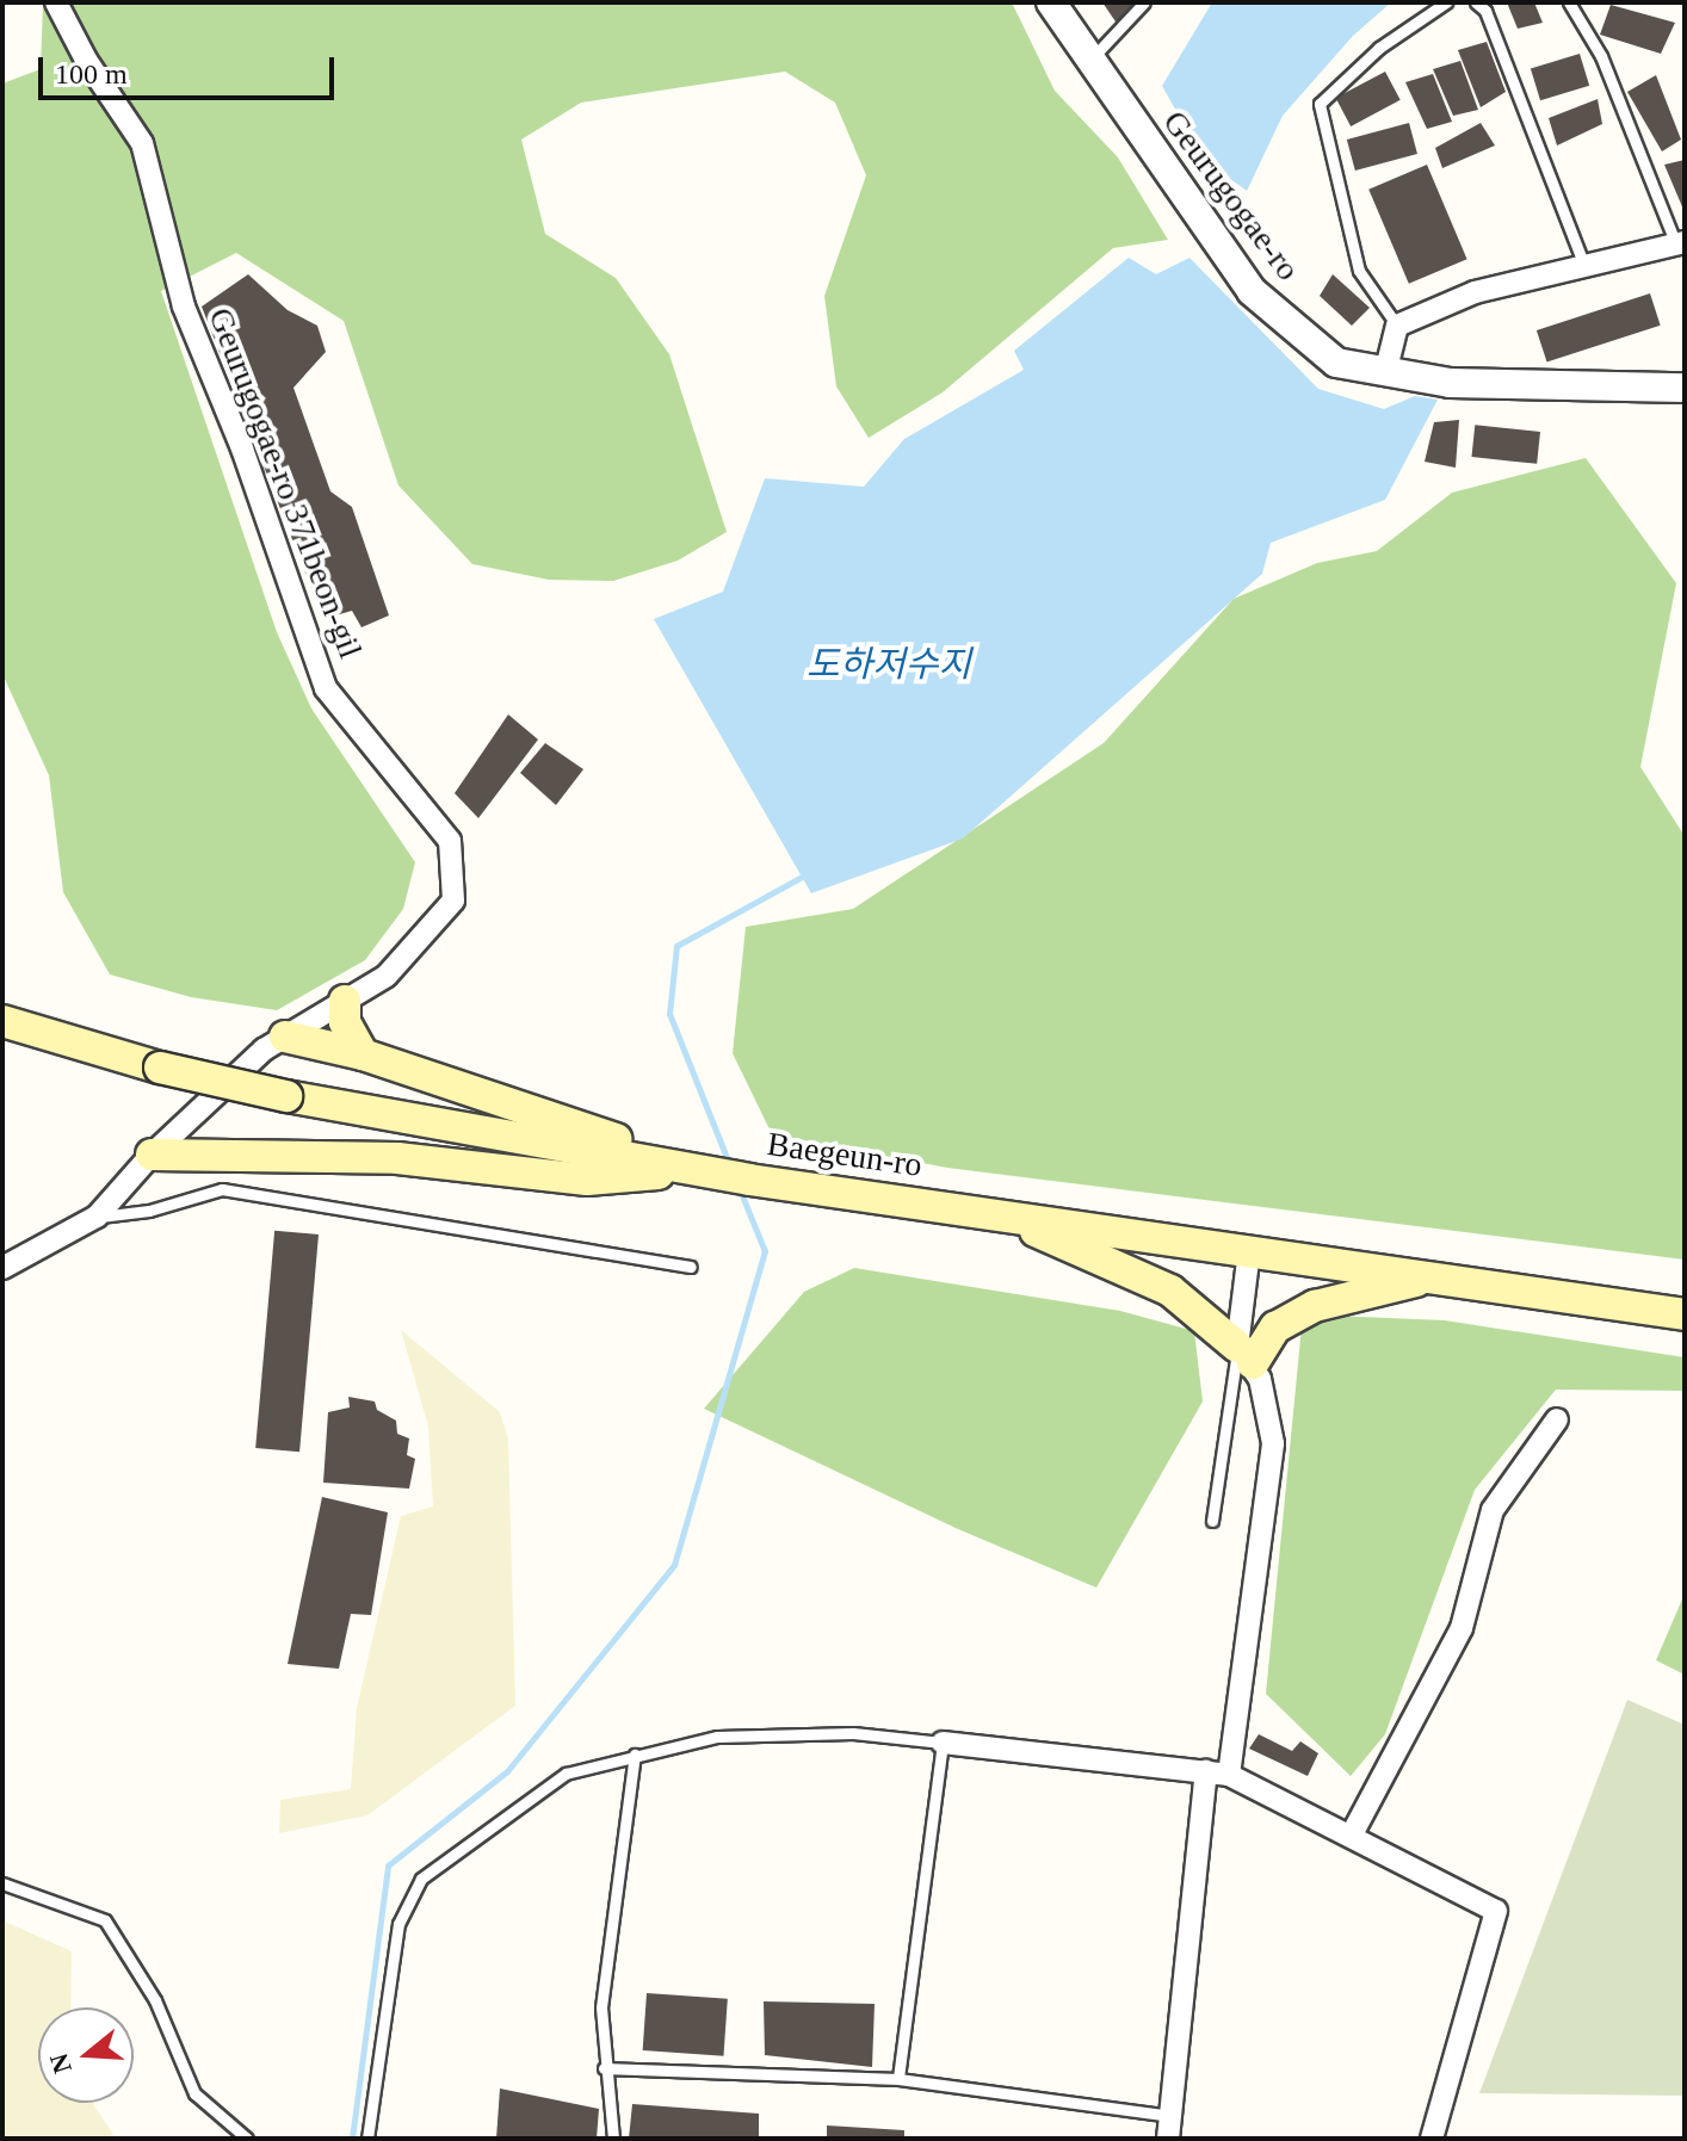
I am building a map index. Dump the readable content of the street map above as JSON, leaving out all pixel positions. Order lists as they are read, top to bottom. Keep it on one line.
{"streets":{"main road":["Baegeun-ro"],"street":["Geurugogae-ro","Geurugogae-ro 371beon-gil"]},"water":["도하저수지"],"scale_bar":"100 m","north":"left"}
